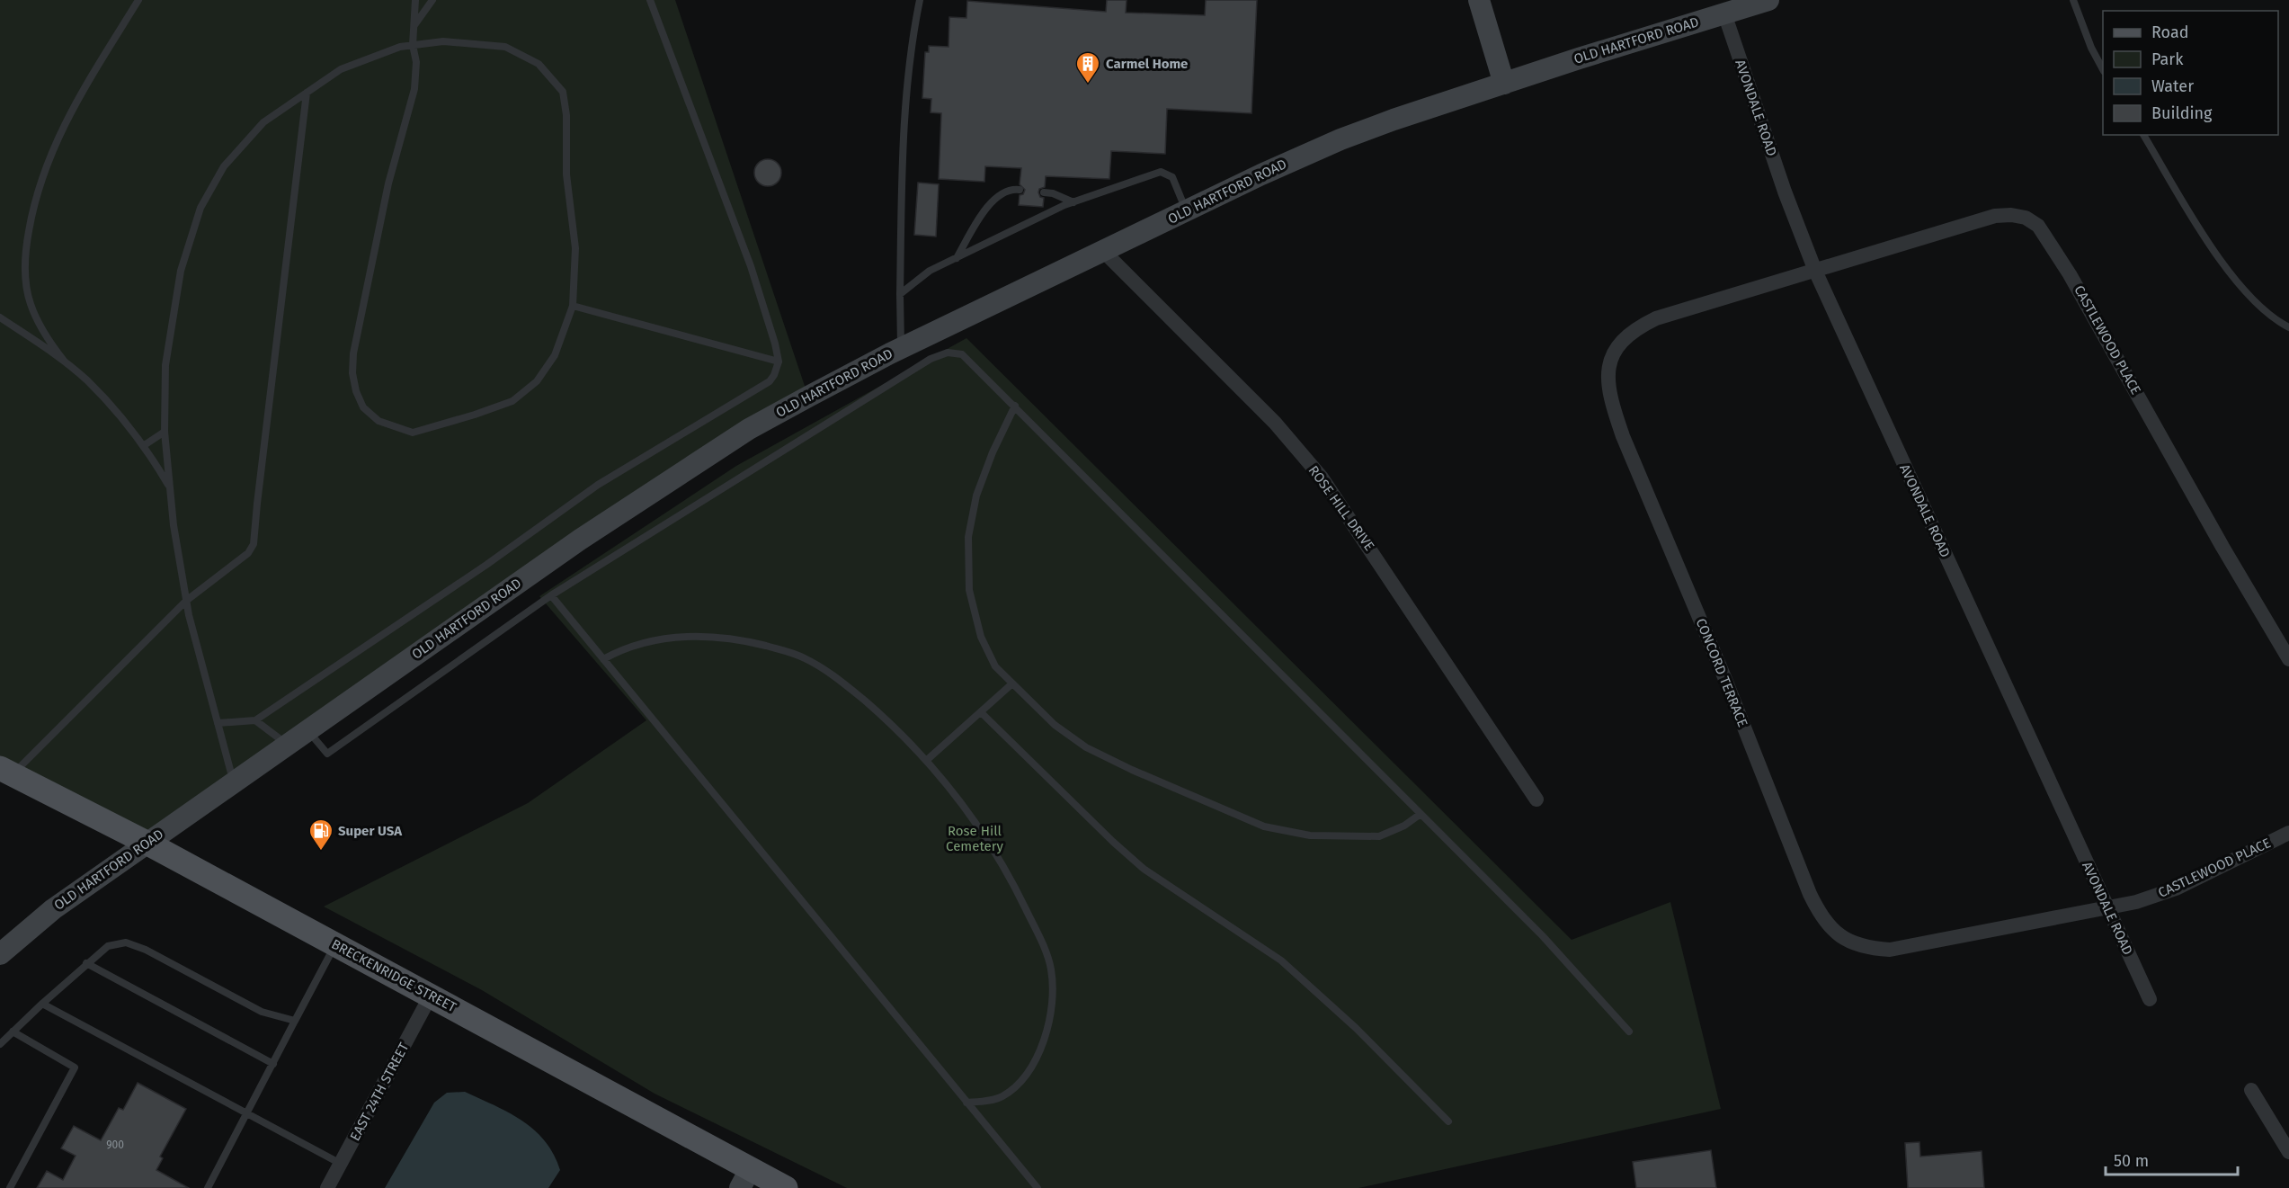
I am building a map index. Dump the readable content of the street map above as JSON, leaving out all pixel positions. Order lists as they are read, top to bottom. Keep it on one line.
{"streets":{"main road":["OLD HARTFORD ROAD","BRECKENRIDGE STREET"],"street":["AVONDALE ROAD","CASTLEWOOD PLACE","ROSE HILL DRIVE","CONCORD TERRACE","EAST 24TH STREET"]},"crossings":[["OLD HARTFORD ROAD","AVONDALE ROAD"],["OLD HARTFORD ROAD","ROSE HILL DRIVE"],["OLD HARTFORD ROAD","BRECKENRIDGE STREET"],["AVONDALE ROAD","CASTLEWOOD PLACE"],["AVONDALE ROAD","CONCORD TERRACE"],["CASTLEWOOD PLACE","CONCORD TERRACE"],["BRECKENRIDGE STREET","EAST 24TH STREET"]],"parks":["Rose Hill Cemetery"],"places":{"building":["Carmel Home"],"fuel station":["Super USA"]},"house_numbers":["900"],"legend":["Road","Park","Water","Building"],"scale_bar":"50 m"}
